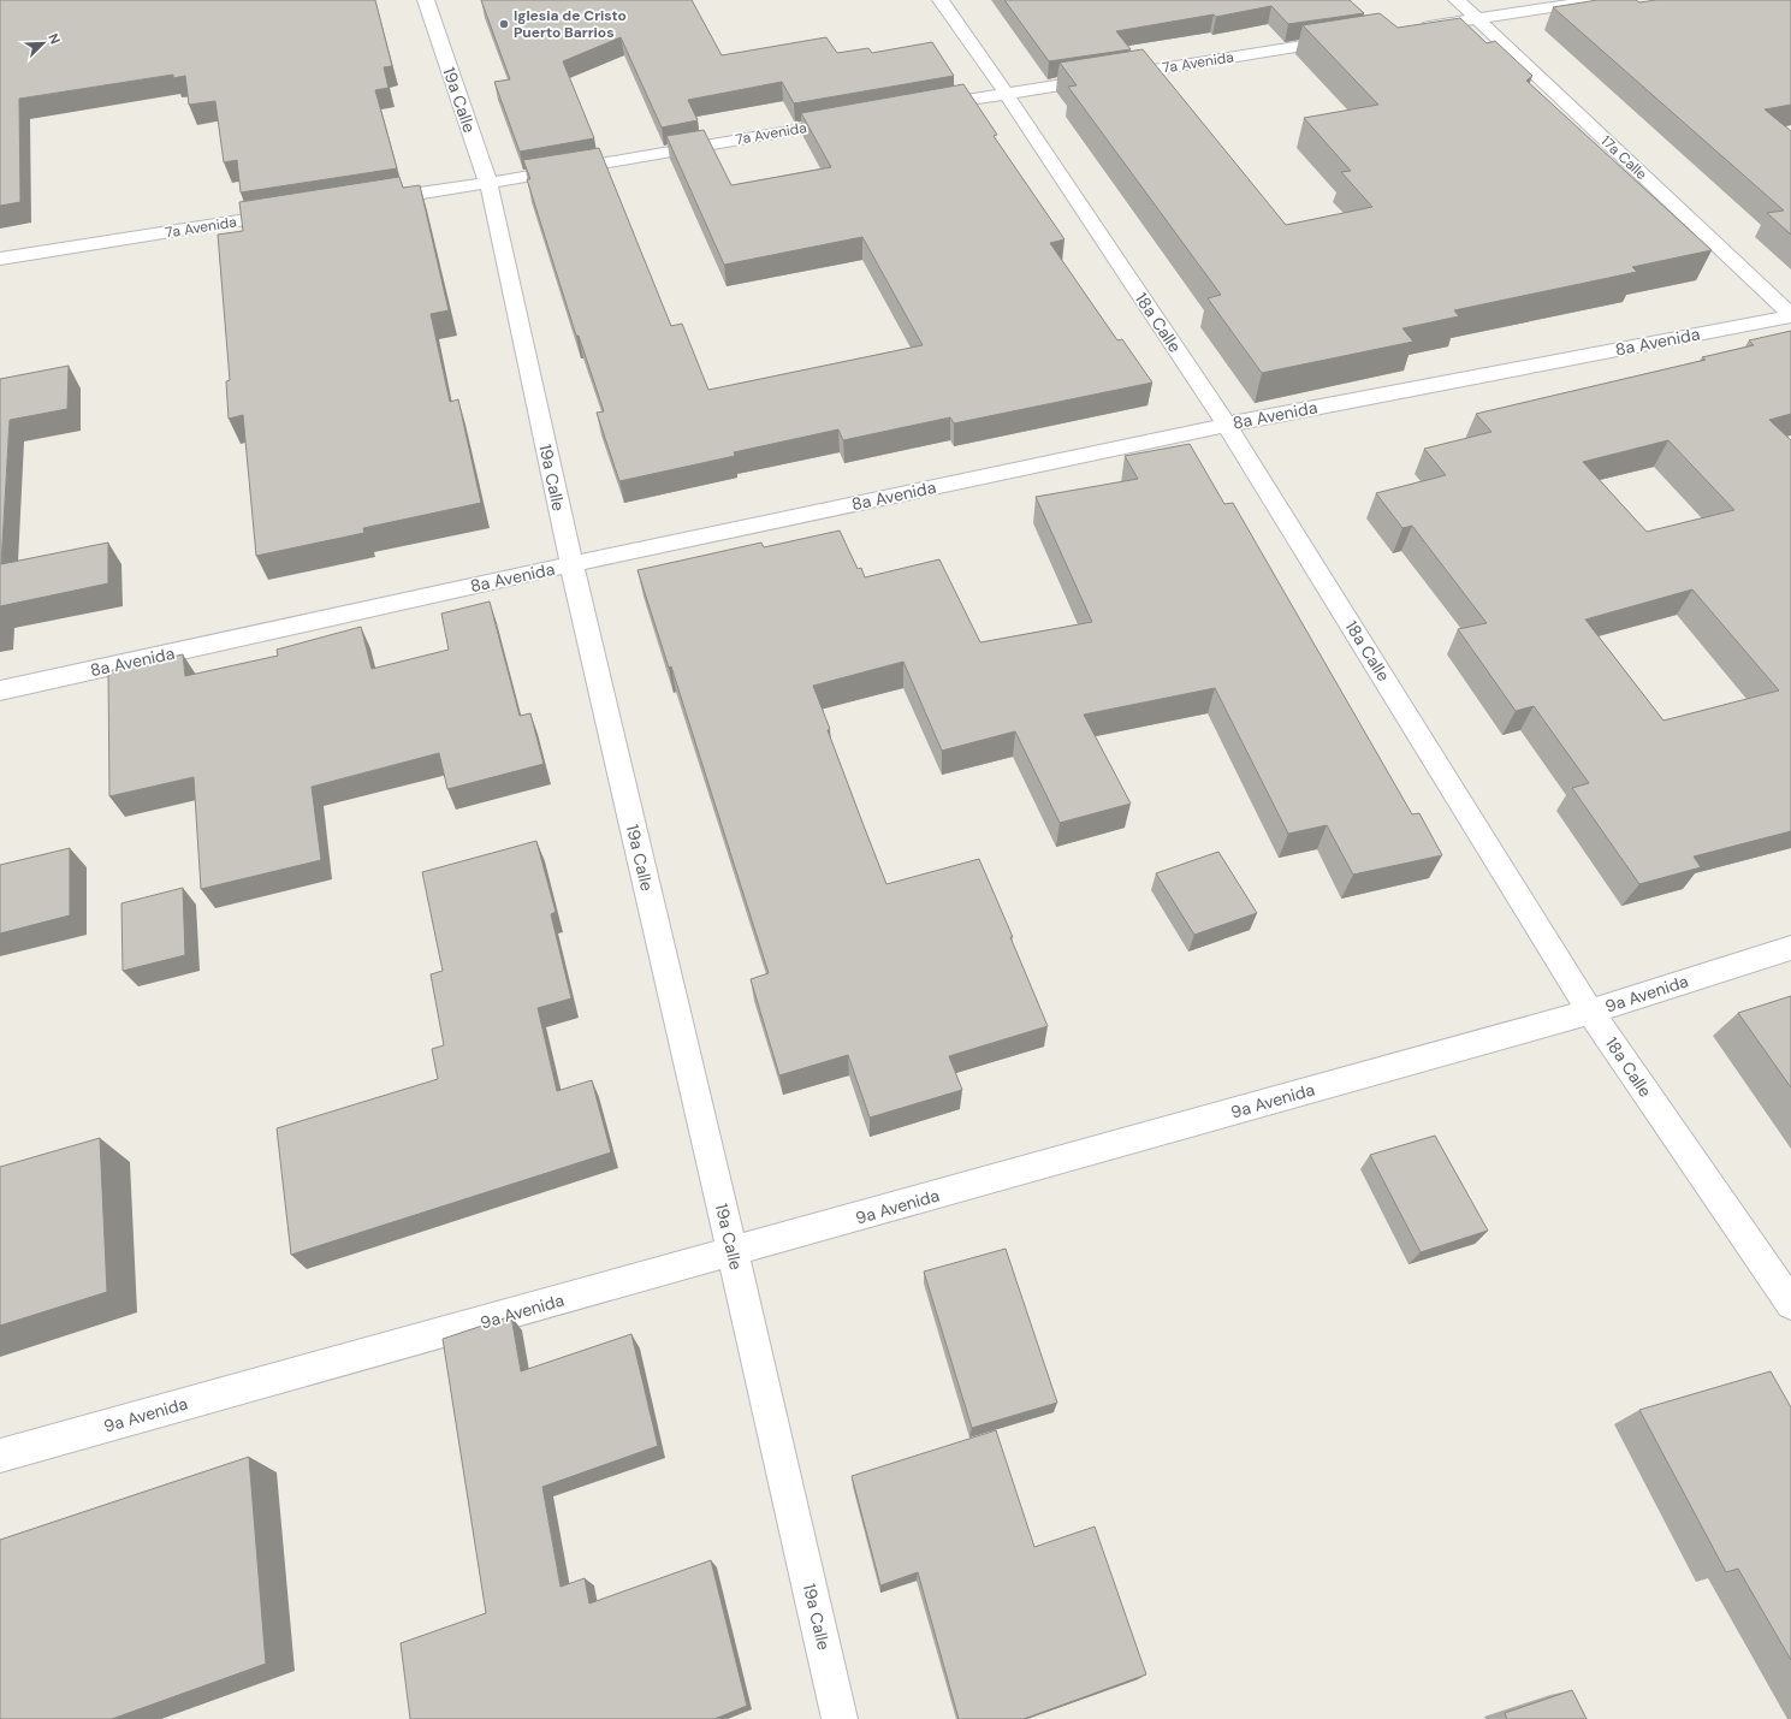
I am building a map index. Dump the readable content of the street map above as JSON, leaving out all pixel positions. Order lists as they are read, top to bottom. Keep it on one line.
{"streets":{"street":["7a Avenida","19a Calle","17a Calle","18a Calle","8a Avenida","9a Avenida"]},"crossings":[["7a Avenida","19a Calle"],["7a Avenida","18a Calle"],["19a Calle","8a Avenida"],["19a Calle","9a Avenida"],["17a Calle","8a Avenida"],["18a Calle","8a Avenida"],["18a Calle","9a Avenida"]],"places":["Iglesia de Cristo Puerto Barrios"],"north":"top right"}
